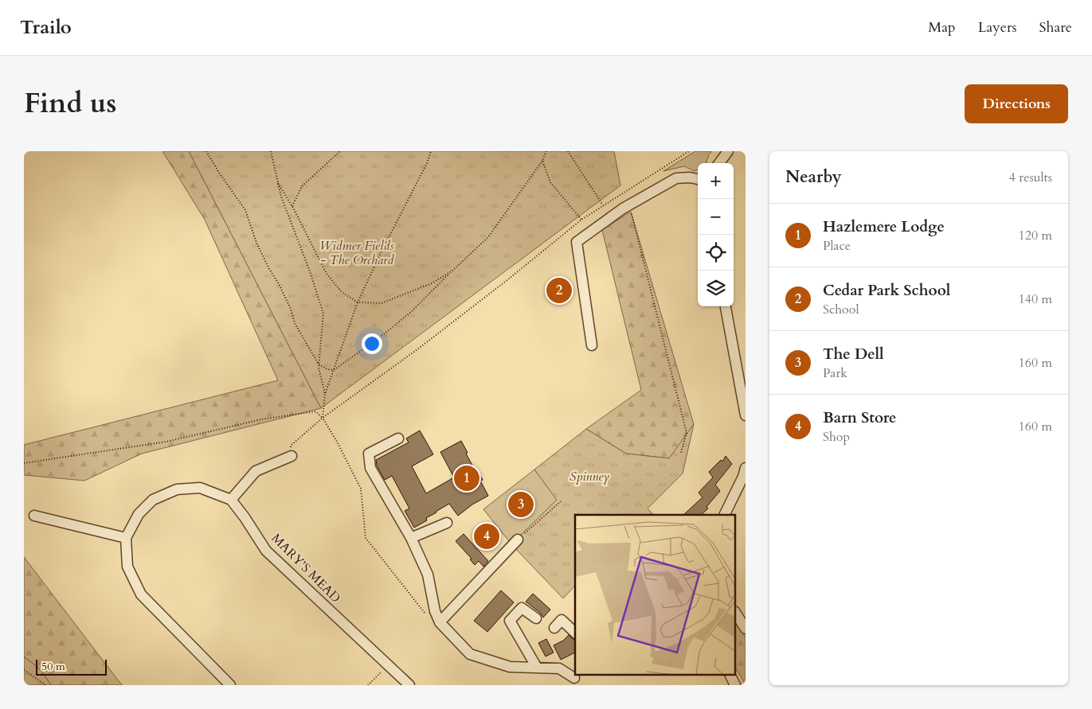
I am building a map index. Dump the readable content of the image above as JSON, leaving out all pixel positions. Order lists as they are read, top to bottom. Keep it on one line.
{"streets":{"street":["MARY'S MEAD"]},"parks":["Widmer Fields - The Orchard","Spinney"],"scale_bar":"50 m","page":{"header":"Trailo","nav":["Map","Layers","Share"],"title":"Find us","buttons":"Directions","heading":["Nearby","4 results"],"map_buttons":["+","−"],"list":[{"mark":"1","name":"Hazlemere Lodge","note":"Place","value":"120 m"},{"mark":"2","name":"Cedar Park School","note":"School","value":"140 m"},{"mark":"3","name":"The Dell","note":"Park","value":"160 m"},{"mark":"4","name":"Barn Store","note":"Shop","value":"160 m"}],"pins":["2","1","3","4"],"scale":"50 m"}}
